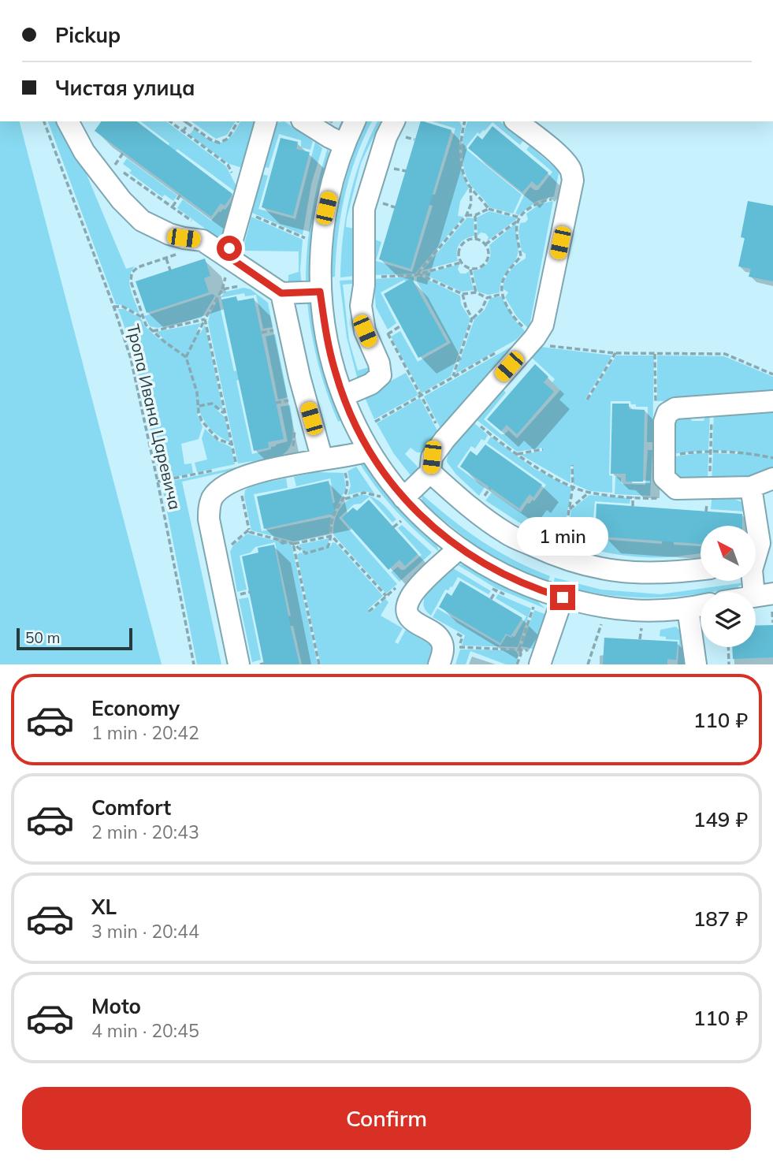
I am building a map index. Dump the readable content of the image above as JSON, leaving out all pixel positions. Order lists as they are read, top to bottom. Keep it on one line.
{"streets":{"path":["Тропа Ивана Царевича"]},"scale_bar":"50 m","north":"top left","page":{"banner":["Pickup","Чистая улица"],"bubble":"1 min","scale":"50 m","list":[{"name":"Economy","note":"1 min · 20:42","value":"110 ₽"},{"name":"Comfort","note":"2 min · 20:43","value":"149 ₽"},{"name":"XL","note":"3 min · 20:44","value":"187 ₽"},{"name":"Moto","note":"4 min · 20:45","value":"110 ₽"}],"buttons":"Confirm"}}
